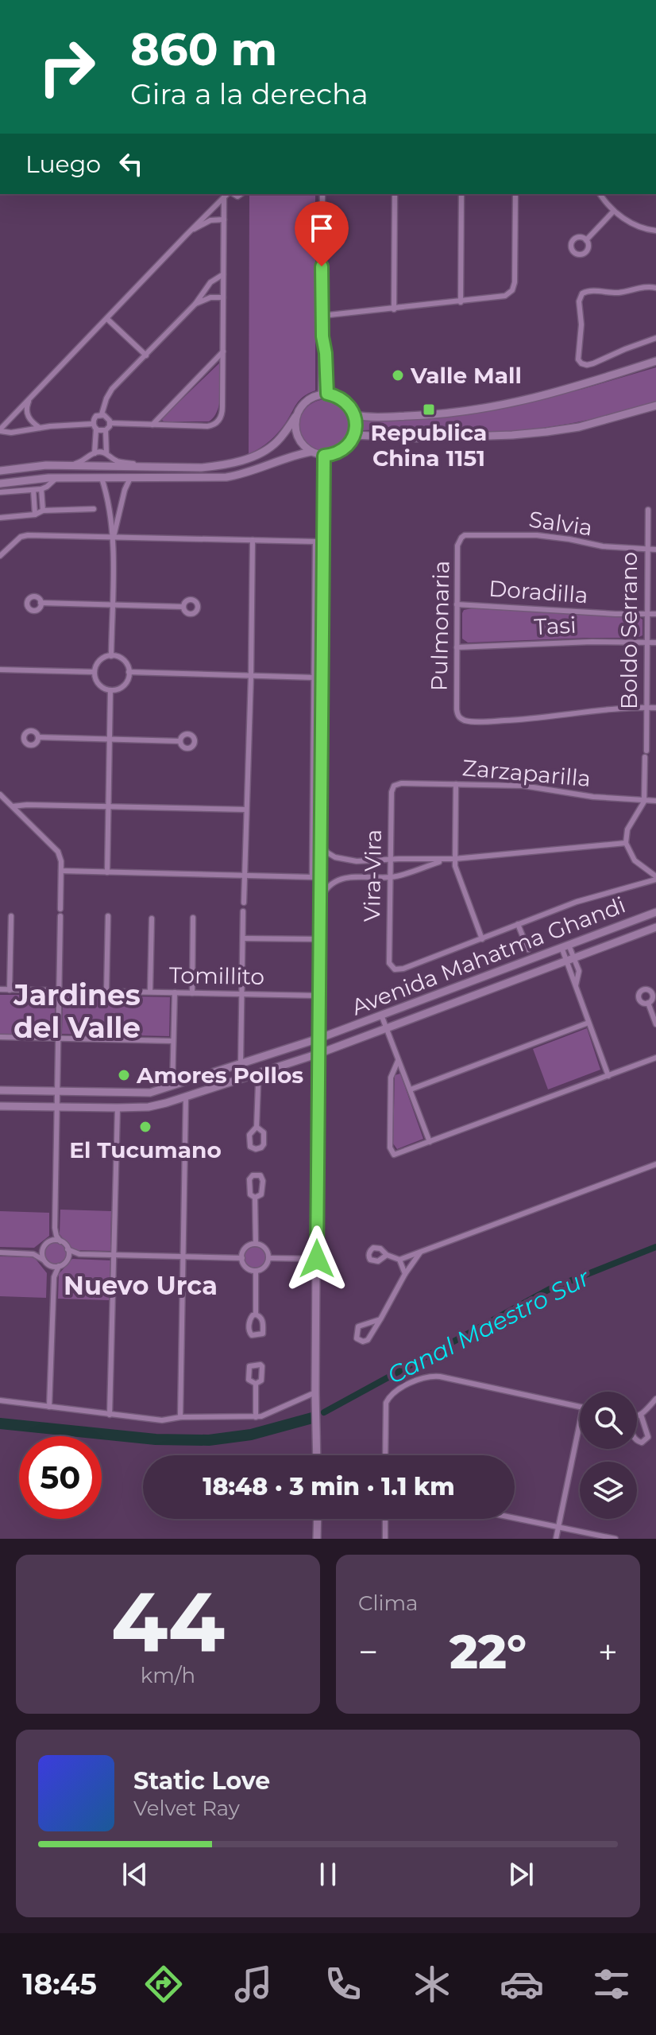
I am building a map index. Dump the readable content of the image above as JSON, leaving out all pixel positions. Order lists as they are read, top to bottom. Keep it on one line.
{"streets":{"main road":["Avenida Mahatma Ghandi"],"street":["Salvia","Doradilla","Pulmonaria","Tasi","Boldo Serrano","Zarzaparilla","Vira-Vira","Tomillito"]},"crossings":[["Salvia","Pulmonaria"],["Salvia","Boldo Serrano"],["Doradilla","Pulmonaria"],["Doradilla","Boldo Serrano"],["Pulmonaria","Tasi"],["Pulmonaria","Boldo Serrano"],["Tasi","Boldo Serrano"],["Zarzaparilla","Vira-Vira"]],"districts":["Jardines del Valle","Nuevo Urca"],"water":["Canal Maestro Sur"],"places":{"other":["Valle Mall","Amores Pollos","El Tucumano"],"transit":["Republica China 1151"]},"page":{"turn":["860 m","Gira a la derecha"],"then":"Luego","limit":"50","trip":"18:48 · 3 min · 1.1 km","tile":[["44","km/h"],"Clima"],"heat":["−","22°","+"],"song":["Static Love","Velvet Ray"],"tabs":"18:45"}}
